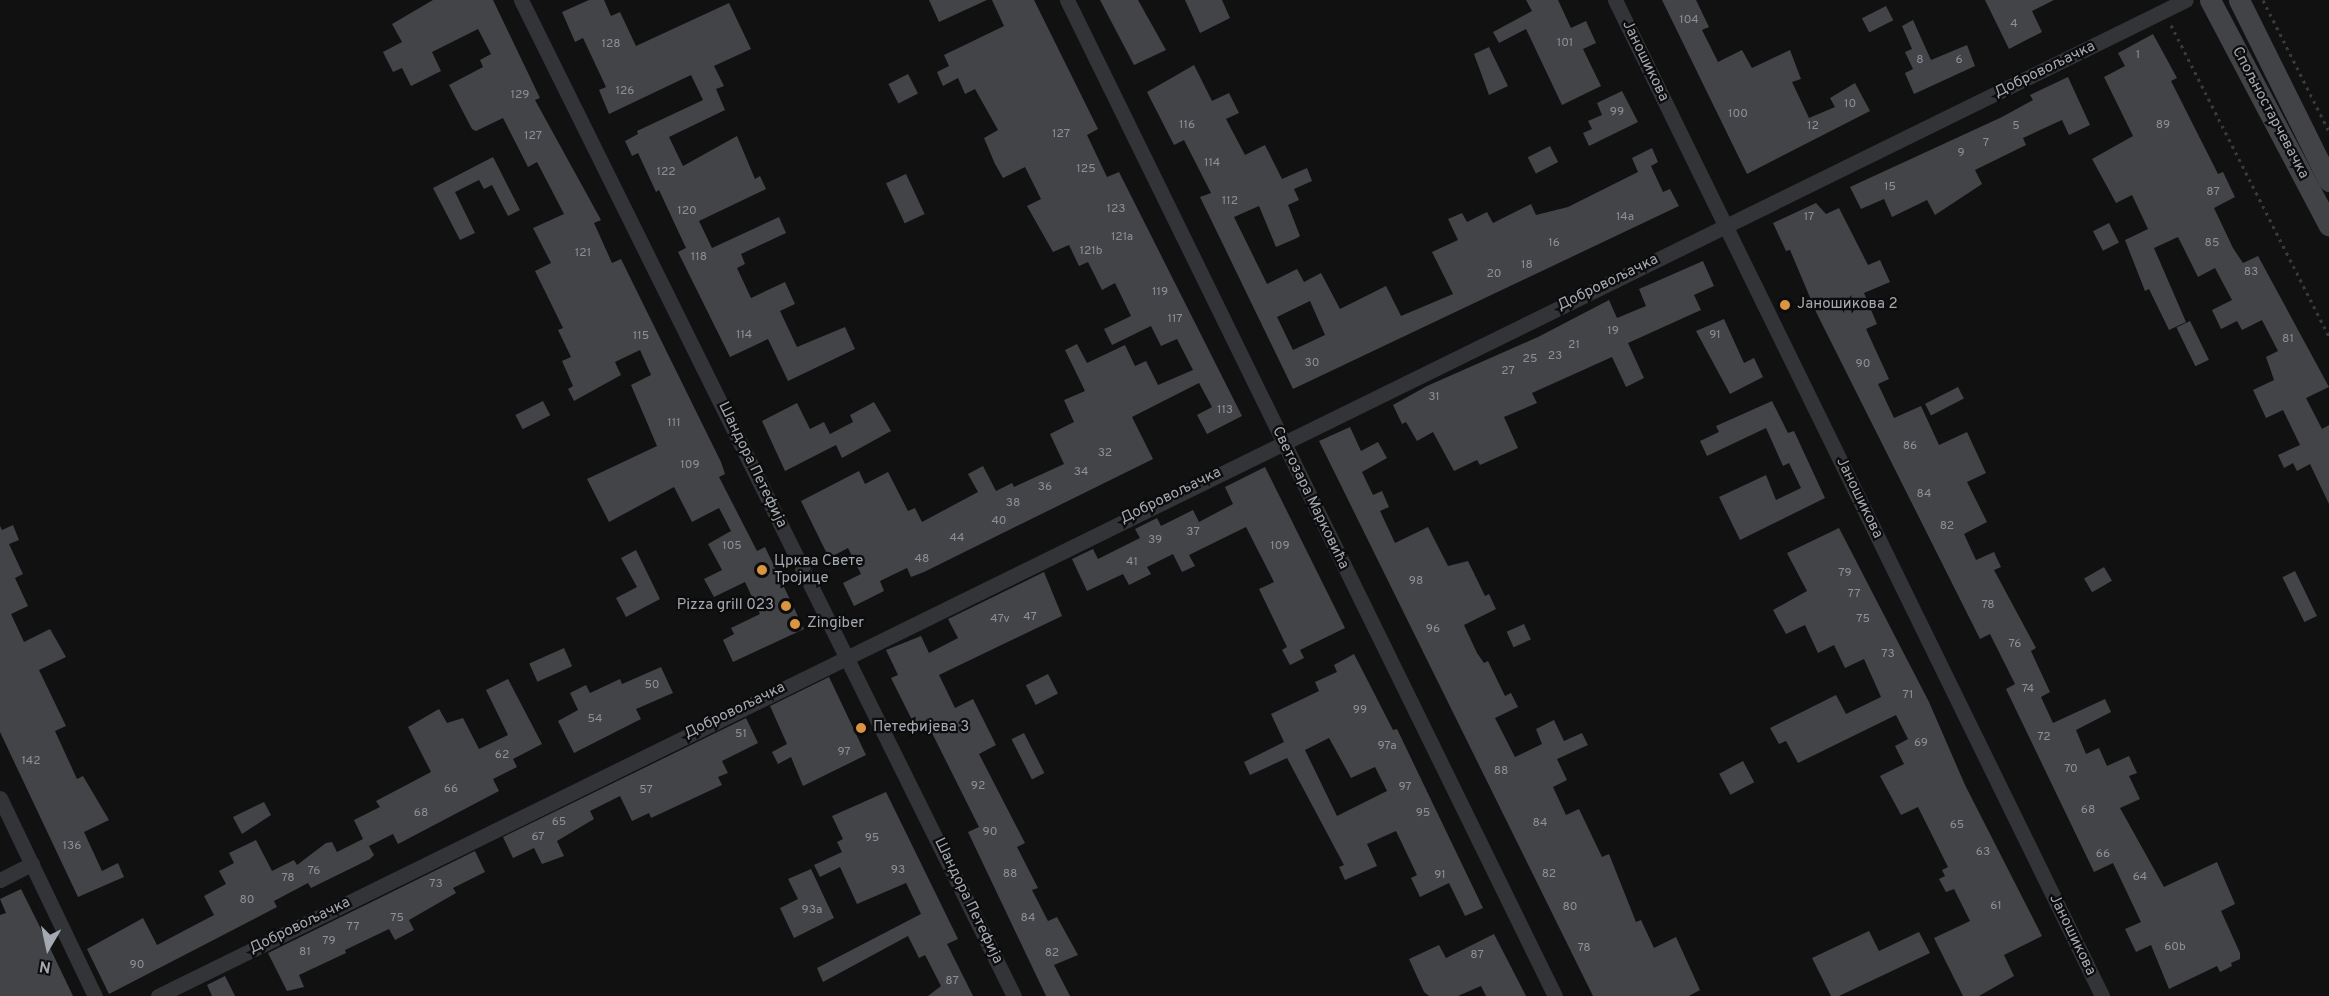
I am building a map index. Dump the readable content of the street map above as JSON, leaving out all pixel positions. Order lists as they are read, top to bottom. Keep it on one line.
{"streets":{"street":["Јаношикова","Добровољачка","Спољностарчевачка","Шандора Петефија","Светозара Марковића"]},"crossings":[["Јаношикова","Добровољачка"],["Добровољачка","Шандора Петефија"],["Добровољачка","Светозара Марковића"]],"places":["Јаношикова 2","Црква Свете Тројице","Pizza grill 023","Zingiber","Петефијева 3"],"house_numbers":["104","4","101","128","1","8","6","126","129","10","99","100","116","89","12","5","127","127","7","9","114","125","122","15","87","112","123","120","14a","17","121a","16","85","121b","121","118","18","83","20","119","117","19","114","91","115","81","21","23","25","30","90","27","31","113","111","86","32","109","34","36","84","38","40","82","37","44","39","105","109","48","41","79","98","77","78","47","47v","75","96","76","73","50","74","71","99","54","51","72","69","97a","97","62","142","70","88","92","97","66","57","68","68","95","65","84","65","90","67","95","136","63","66","93","76","88","82","91","64","78","73","80","61","80","93a","75","84","77","79","60b","78","81","82","87","90","87"],"north":"bottom"}
